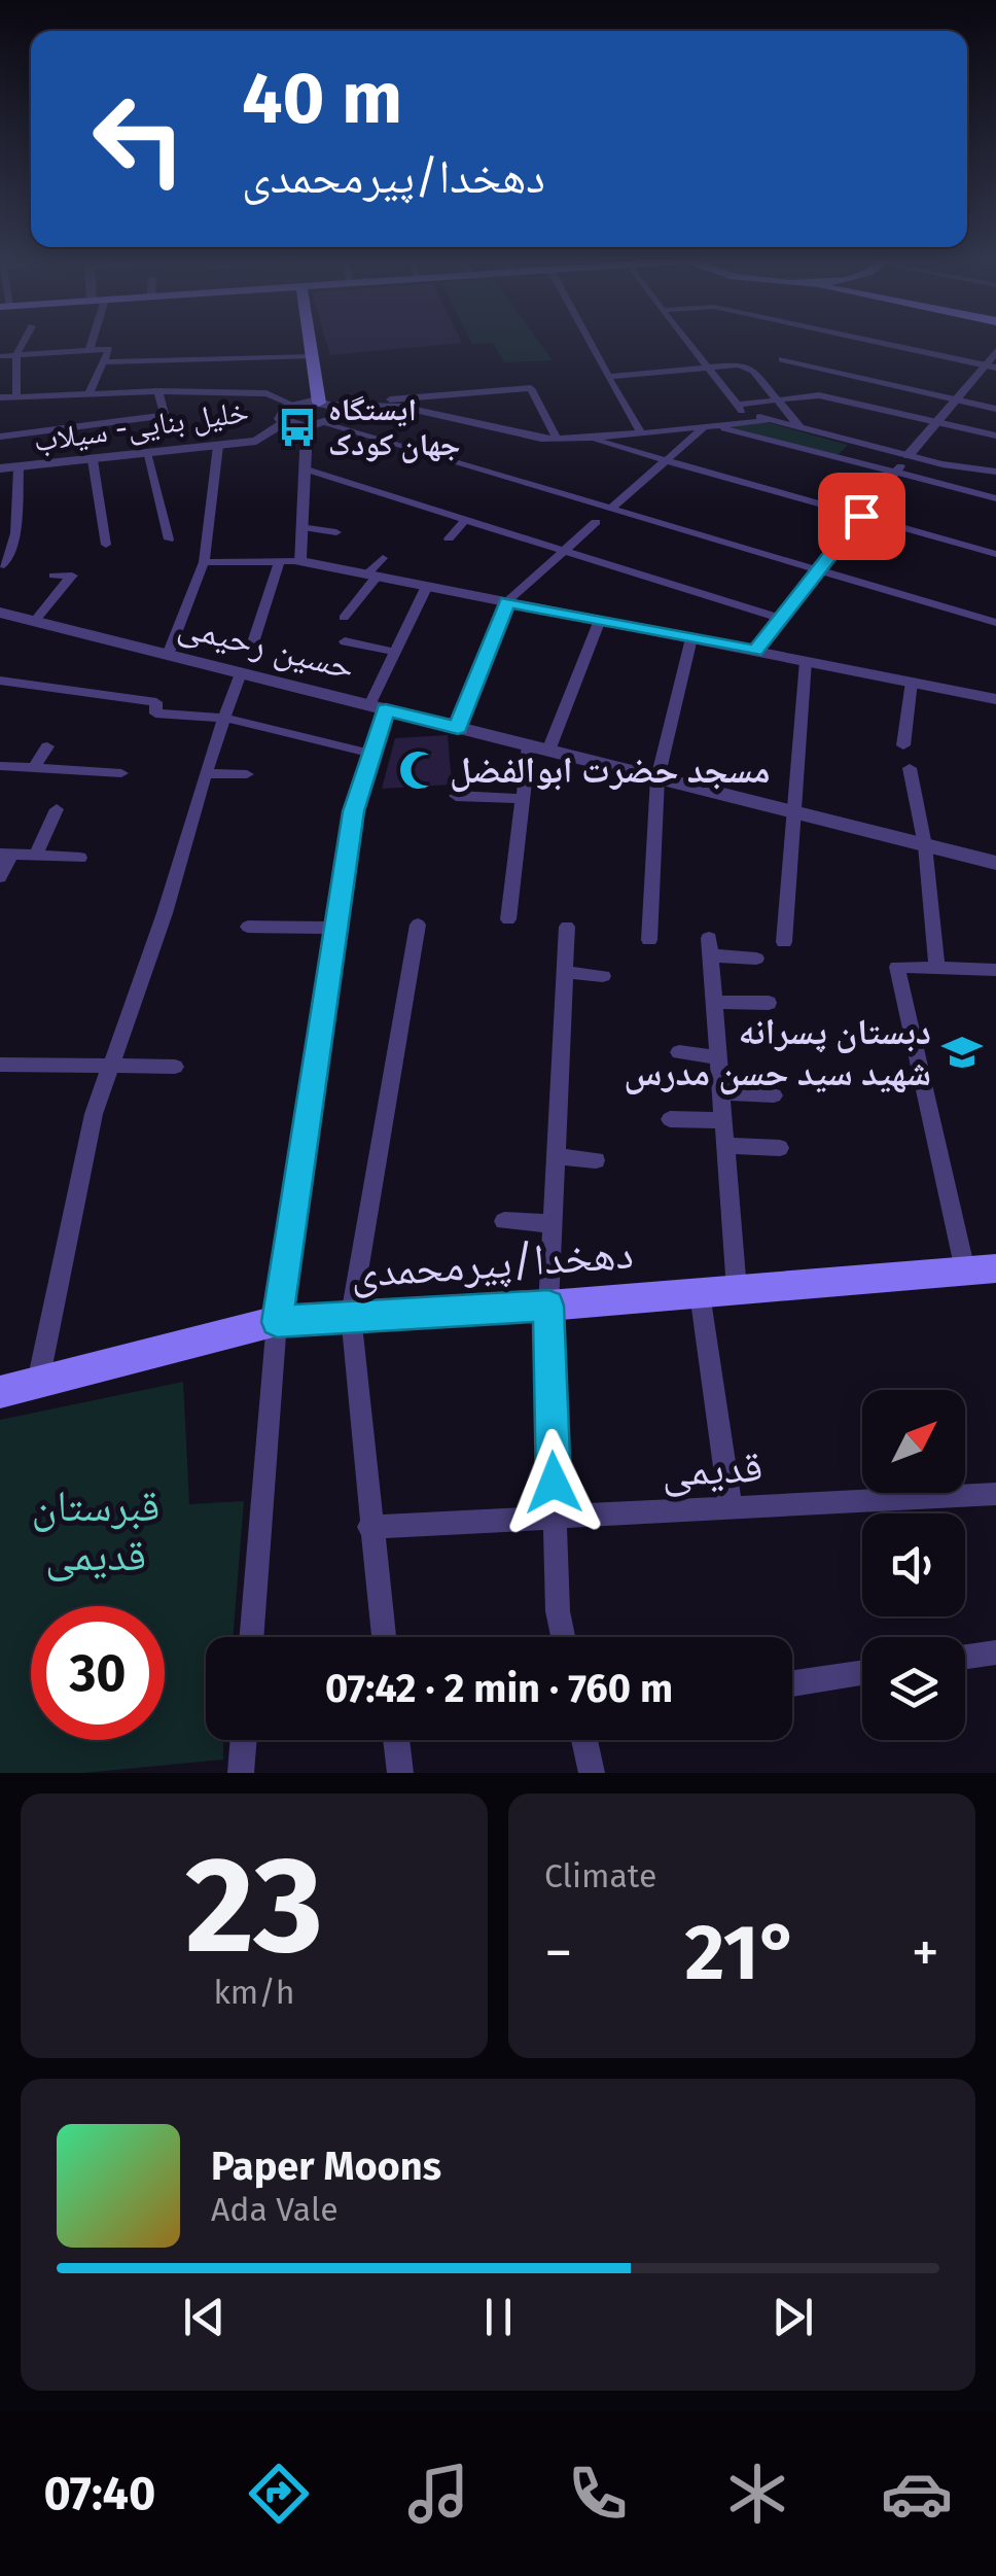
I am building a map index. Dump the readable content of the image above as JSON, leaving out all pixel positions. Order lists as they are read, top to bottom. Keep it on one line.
{"streets":{"main road":["دهخدا/پیرمحمدی"],"street":["خلیل بنایی- سیلاب","حسین رحیمی","قدیمی"]},"parks":["قبرستان قدیمى"],"places":{"bus stop":["ایستگاه جهان کودک"],"mosque":["مسجد حضرت ابوالفضل"],"school or university":["دبستان پسرانه شهید سید حسن مدرس"]},"north":"top right","page":{"turn":["40 m","دهخدا/پیرمحمدی"],"limit":"30","trip":"07:42 · 2 min · 760 m","tile":[["23","km/h"],"Climate"],"heat":["−","21°","+"],"song":["Paper Moons","Ada Vale"],"tabs":"07:40"}}
